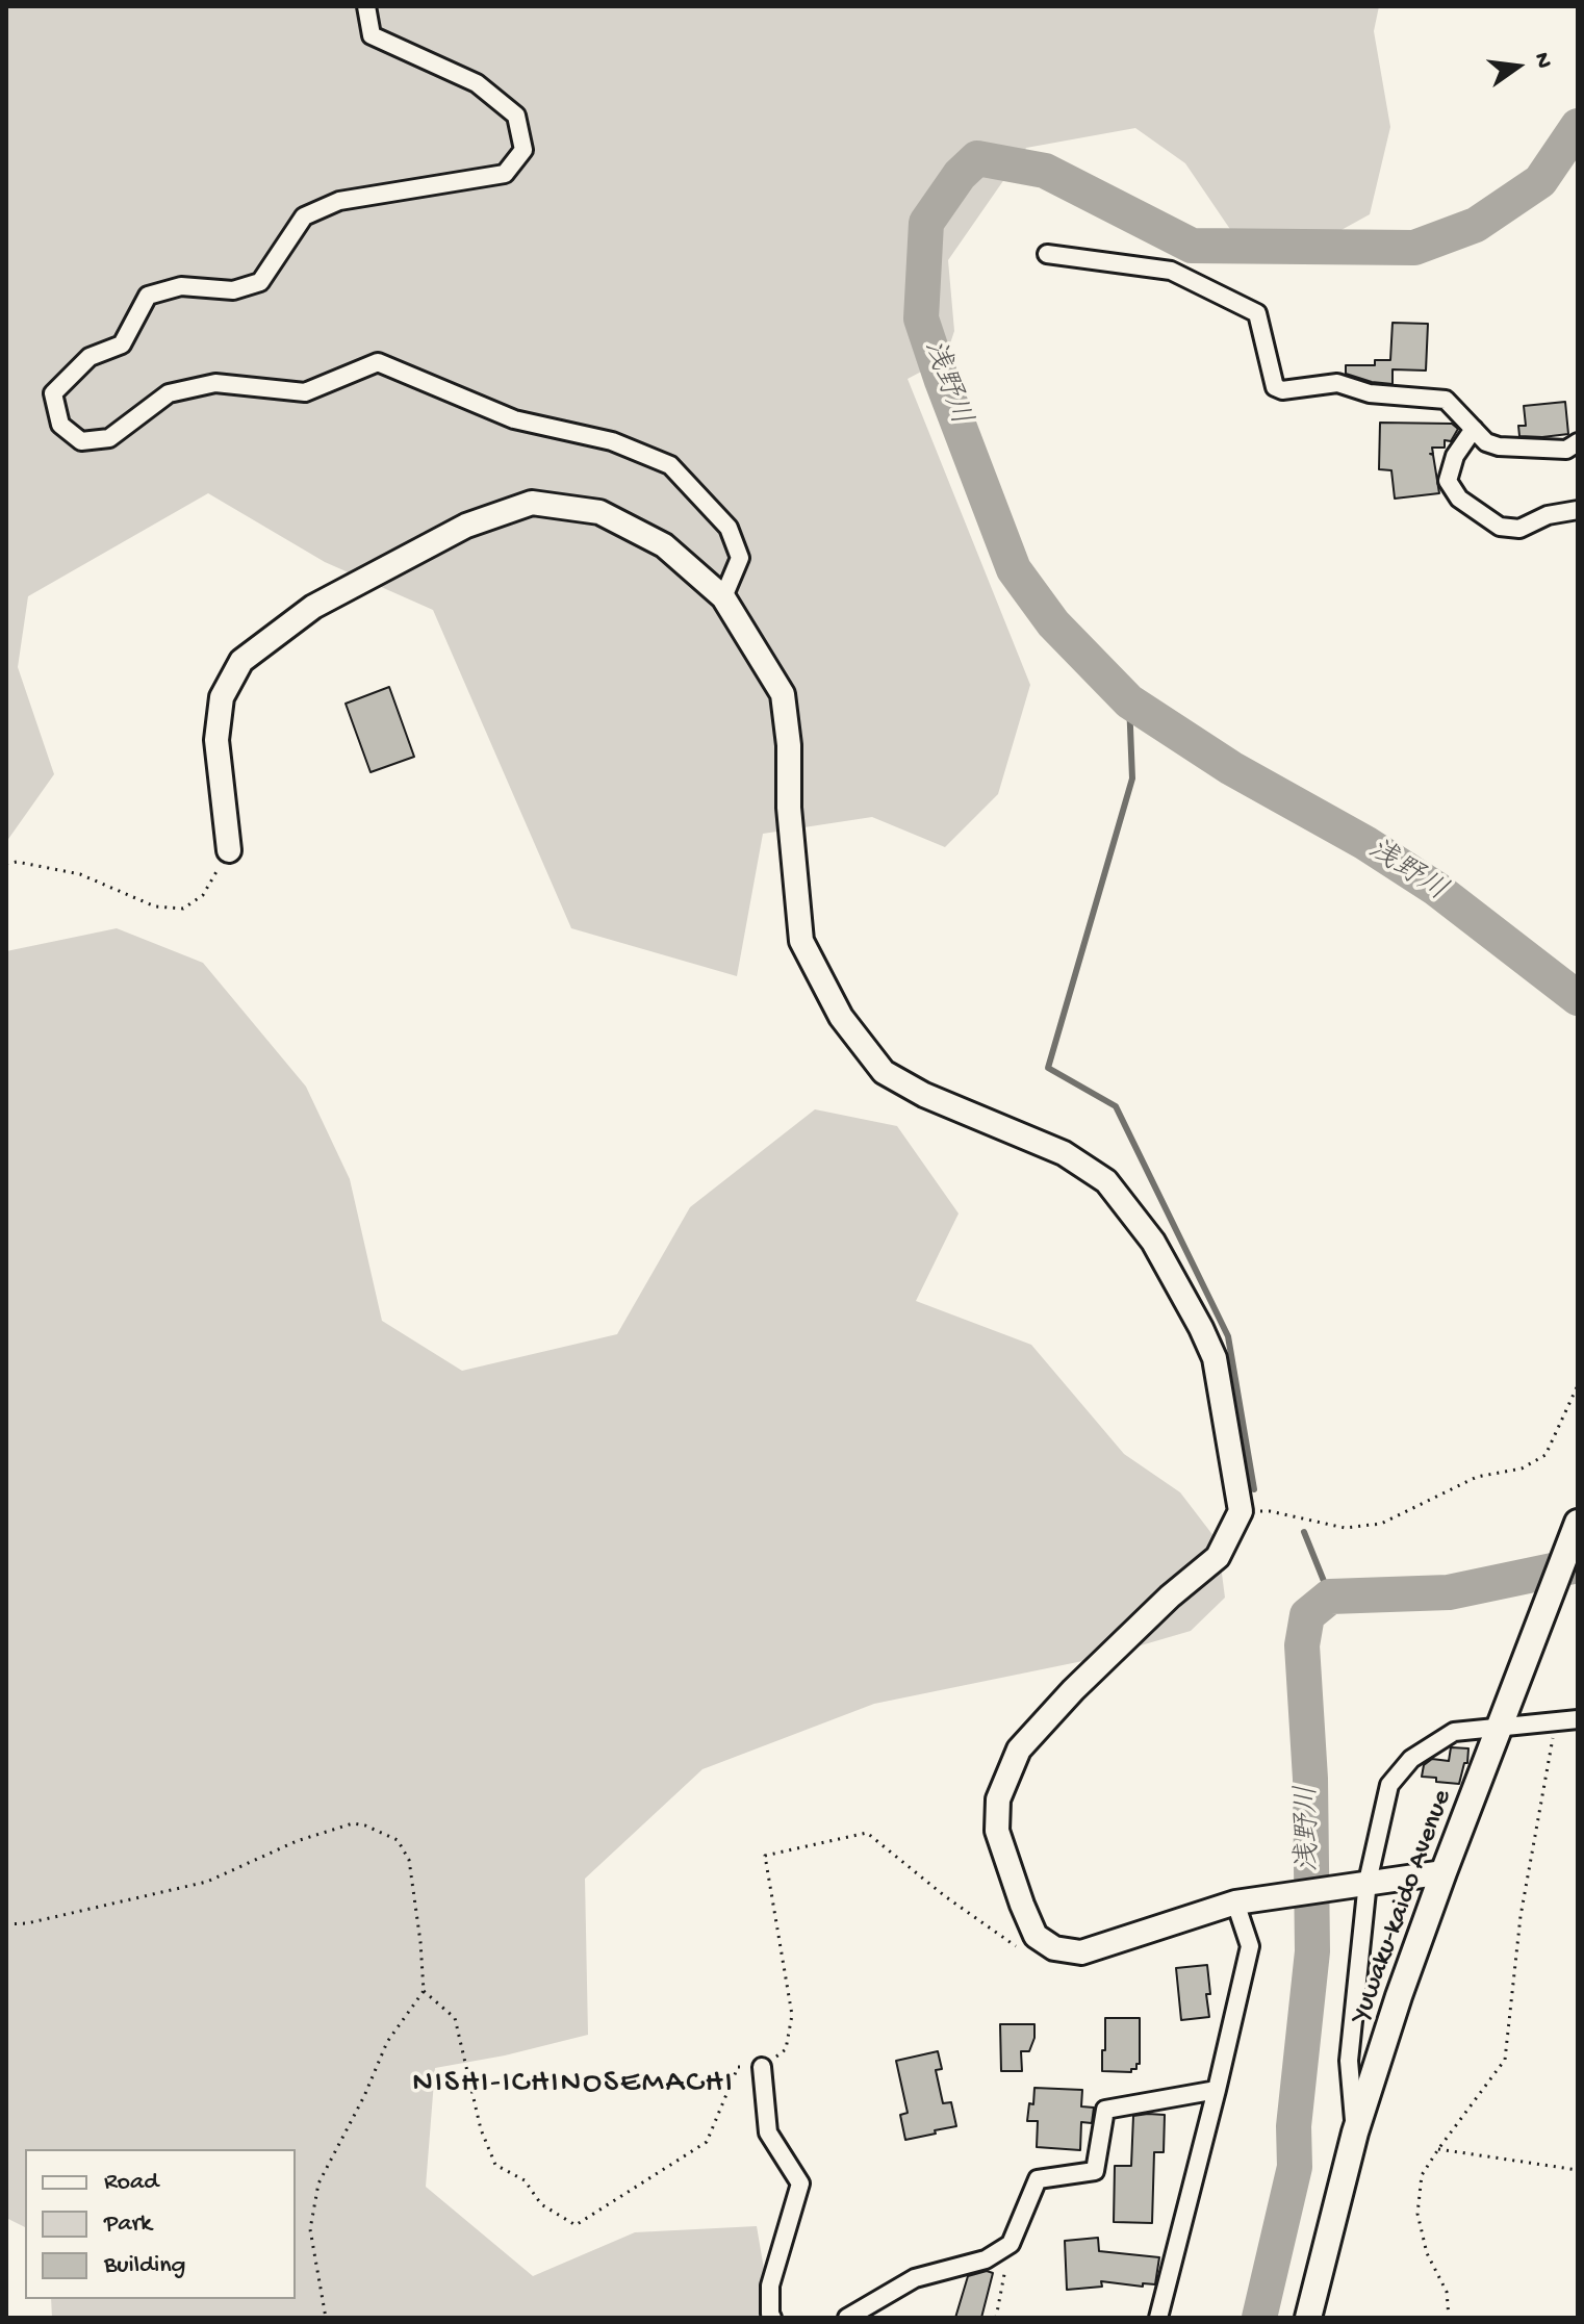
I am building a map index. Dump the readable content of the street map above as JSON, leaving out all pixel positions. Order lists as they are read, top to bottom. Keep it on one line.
{"streets":{"main road":["Yuwaku-kaido Avenue"]},"districts":["NISHI-ICHINOSEMACHI"],"water":["浅野川"],"legend":["Road","Park","Building"],"north":"right"}
